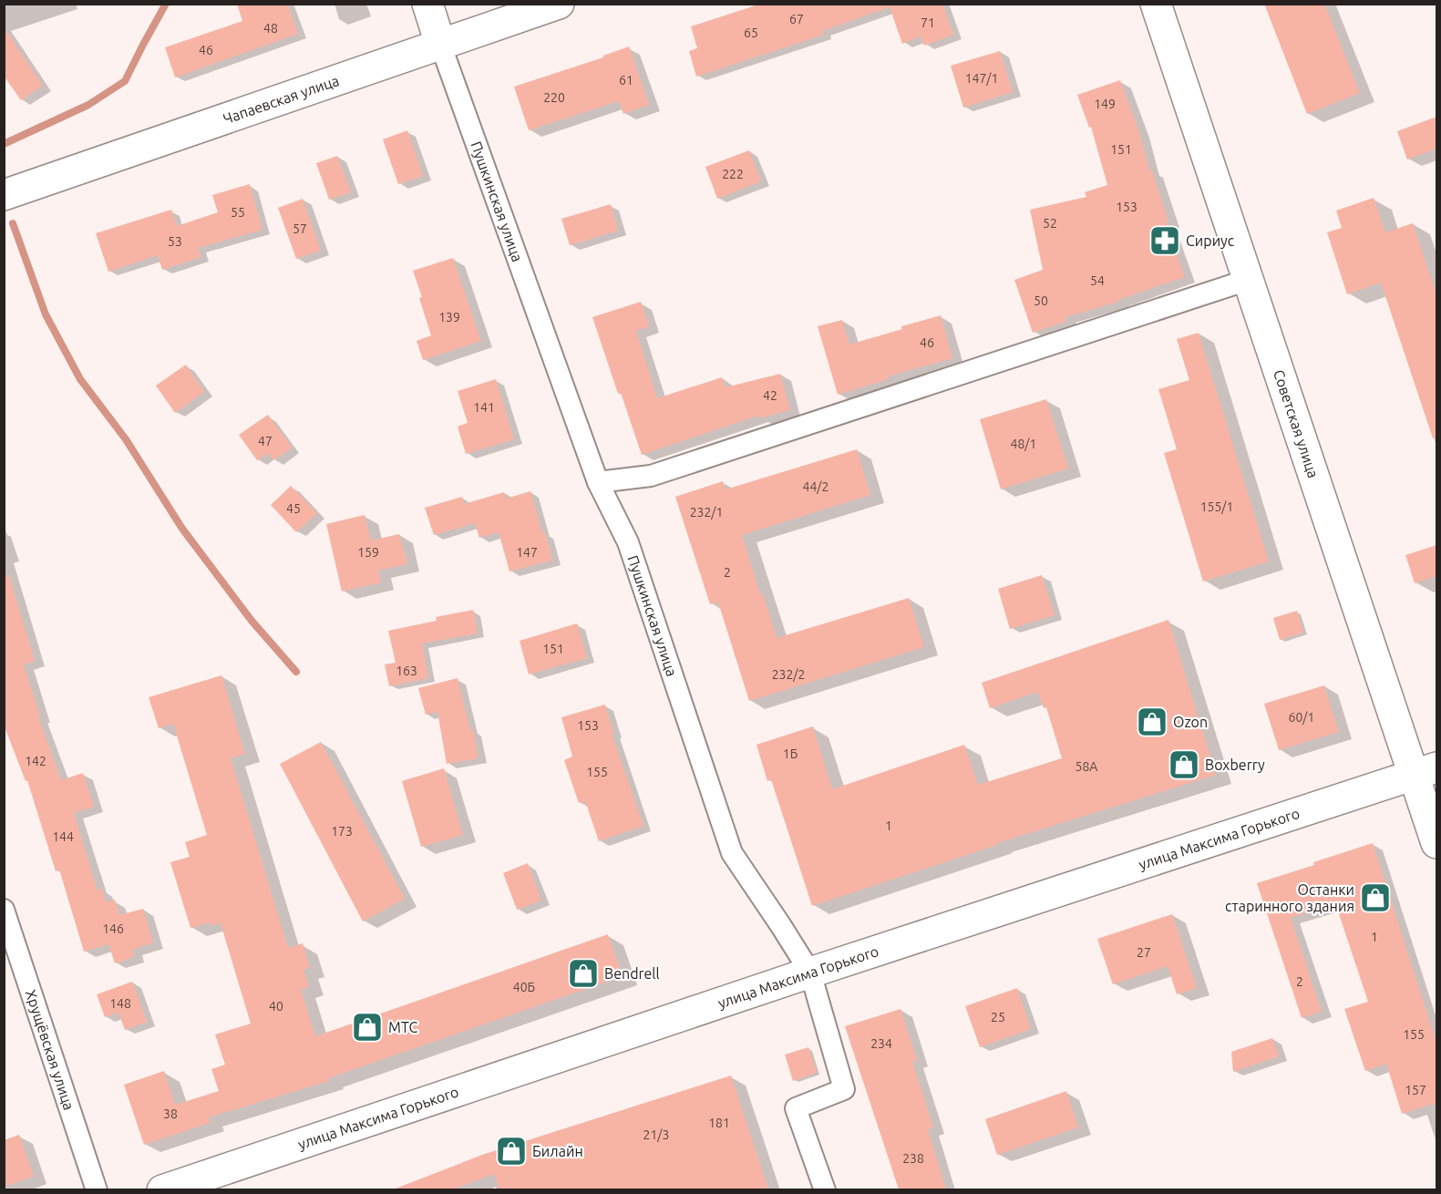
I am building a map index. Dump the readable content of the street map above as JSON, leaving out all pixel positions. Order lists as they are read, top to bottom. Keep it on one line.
{"streets":{"main road":["Чапаевская улица","Пушкинская улица","Советская улица","улица Максима Горького"],"street":["Хрущёвская улица"]},"crossings":[["Чапаевская улица","Пушкинская улица"],["Пушкинская улица","улица Максима Горького"],["Советская улица","улица Максима Горького"]],"places":{"pharmacy":["Сириус"],"shop":["Ozon","Boxberry","Останки старинного здания","Bendrell","МТС","Билайн"]},"house_numbers":["67","71","48","65","46","147/1","61","220","149","151","222","153","55","52","57","53","54","50","139","46","42","141","47","48/1","44/2","155/1","45","232/1","159","147","2","151","163","232/2","60/1","153","1Б","142","58А","155","1","173","144","146","1","27","2","40Б","148","40","25","155","234","157","38","181","21/3","238"]}
